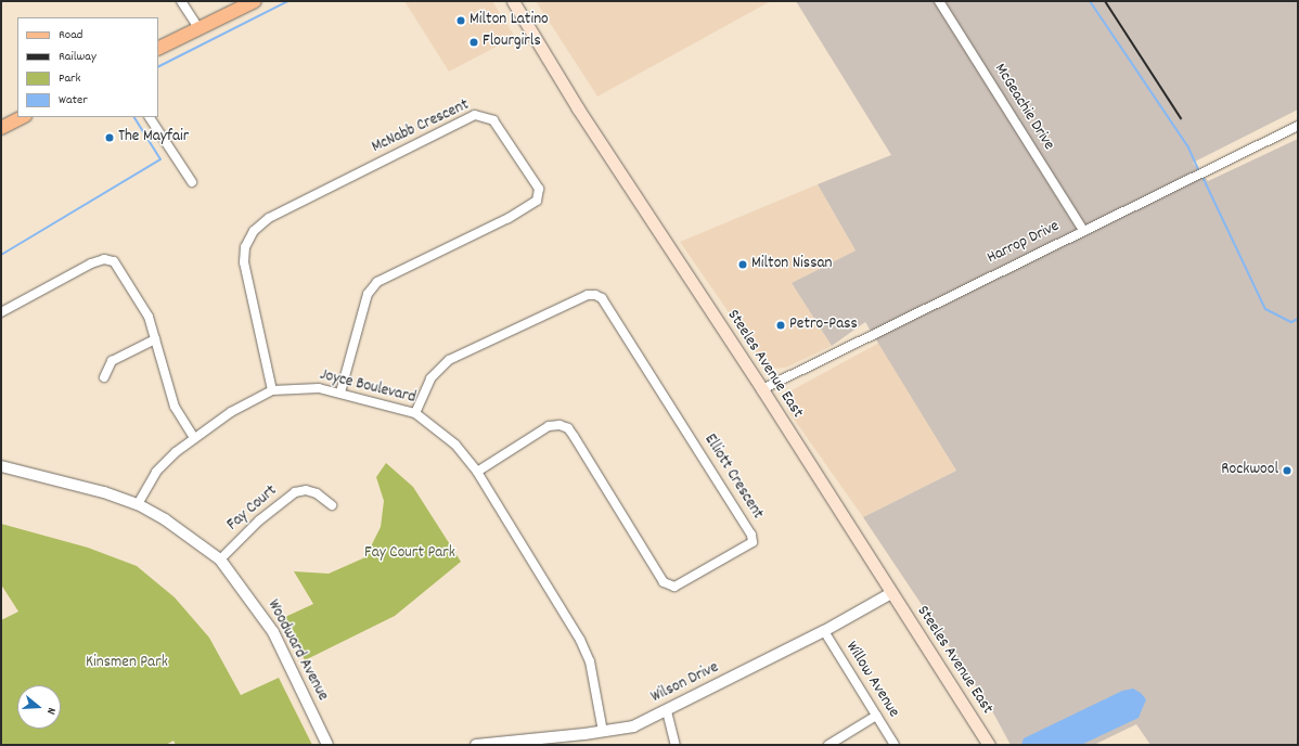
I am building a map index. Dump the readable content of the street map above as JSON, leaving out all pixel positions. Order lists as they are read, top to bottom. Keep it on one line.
{"streets":{"main road":["Steeles Avenue East"],"street":["McGeachie Drive","McNabb Crescent","Harrop Drive","Joyce Boulevard","Elliott Crescent","Fay Court","Woodward Avenue","Willow Avenue","Wilson Drive"]},"crossings":[["McGeachie Drive","Harrop Drive"],["McNabb Crescent","Joyce Boulevard"],["Harrop Drive","Steeles Avenue East"],["Steeles Avenue East","Wilson Drive"],["Joyce Boulevard","Elliott Crescent"],["Joyce Boulevard","Woodward Avenue"],["Joyce Boulevard","Wilson Drive"],["Fay Court","Woodward Avenue"],["Willow Avenue","Wilson Drive"]],"parks":["Fay Court Park","Kinsmen Park"],"places":["Milton Latino","Flourgirls","The Mayfair","Milton Nissan","Petro-Pass","Rockwool"],"legend":["Road","Railway","Park","Water"],"north":"right"}
